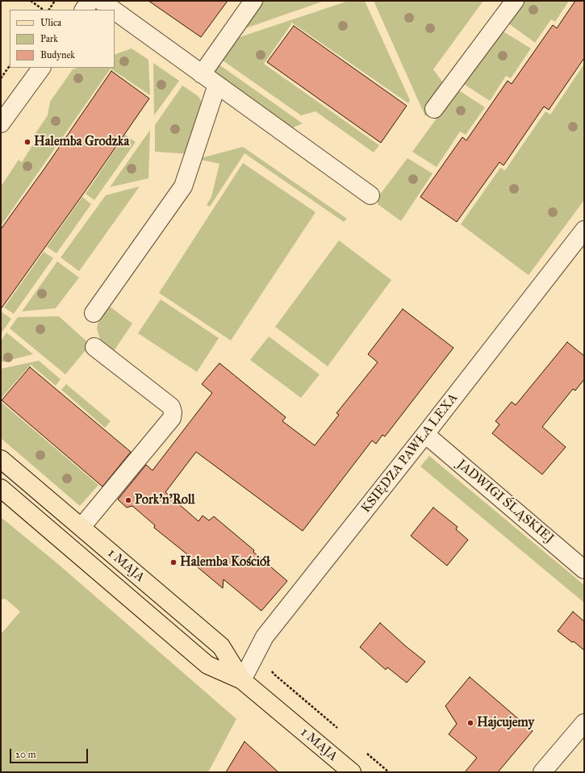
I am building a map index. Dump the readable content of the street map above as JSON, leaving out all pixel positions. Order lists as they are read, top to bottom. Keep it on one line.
{"streets":{"main road":["1 MAJA"],"street":["KSIĘDZA PAWŁA LEXA","JADWIGI ŚLĄSKIEJ"]},"crossings":[["KSIĘDZA PAWŁA LEXA","JADWIGI ŚLĄSKIEJ"],["KSIĘDZA PAWŁA LEXA","1 MAJA"]],"places":["Halemba Grodzka","Pork'n'Roll","Halemba Kościół","Hajcujemy"],"legend":["Ulica","Park","Budynek"],"scale_bar":"20 m"}
